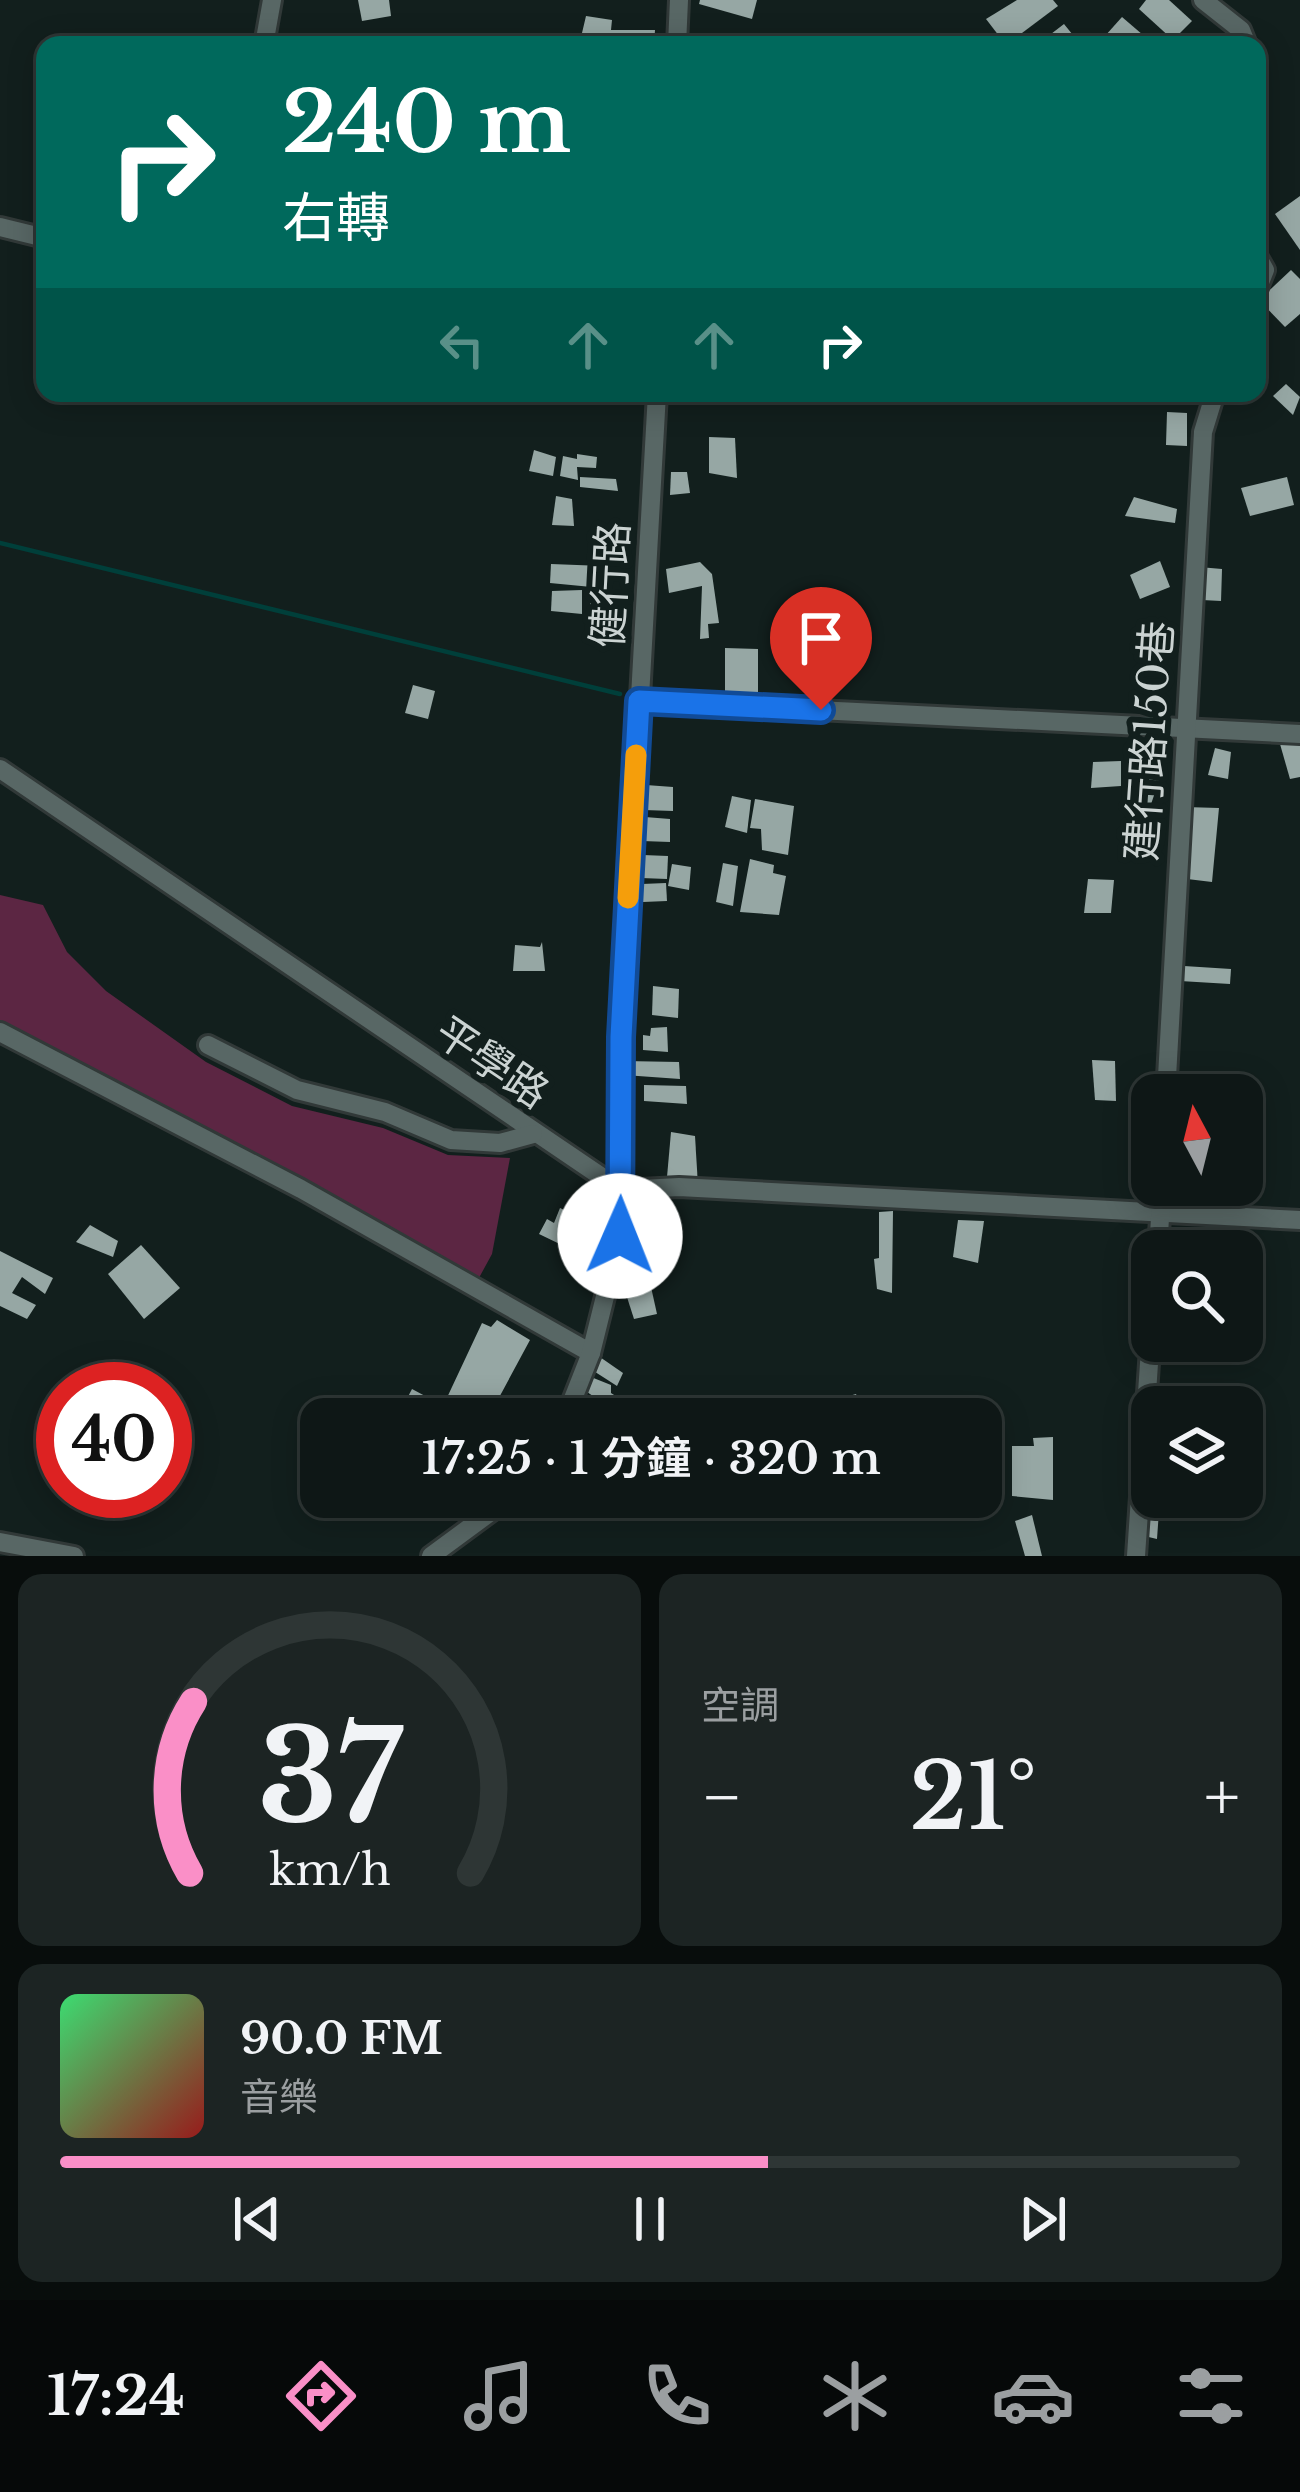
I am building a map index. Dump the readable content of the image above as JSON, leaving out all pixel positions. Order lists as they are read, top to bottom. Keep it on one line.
{"streets":{"street":["健行路","建行路150巷","平學路"]},"crossings":[["健行路","平學路"]],"north":"top","page":{"turn":["240 m","右轉"],"limit":"40","trip":"17:25 · 1 分鐘 · 320 m","tile":"空調","heat":["−","21°","+"],"song":["90.0 FM","音樂"],"tabs":"17:24","gauge":["37","km/h"]}}
